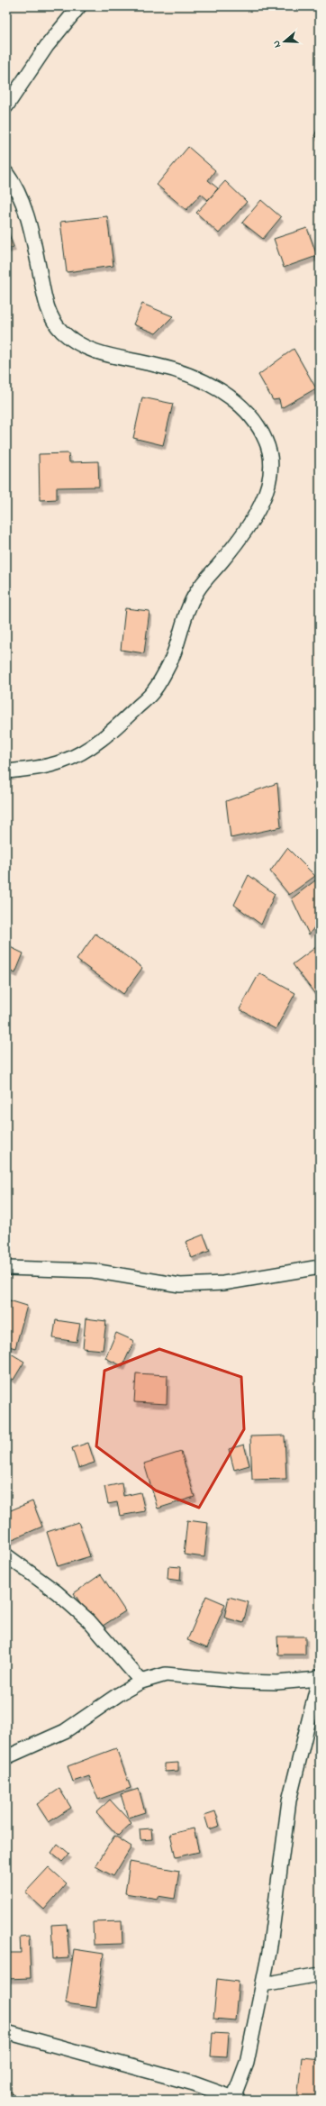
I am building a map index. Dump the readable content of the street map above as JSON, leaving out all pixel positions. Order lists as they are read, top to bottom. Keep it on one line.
{"north":"left"}
